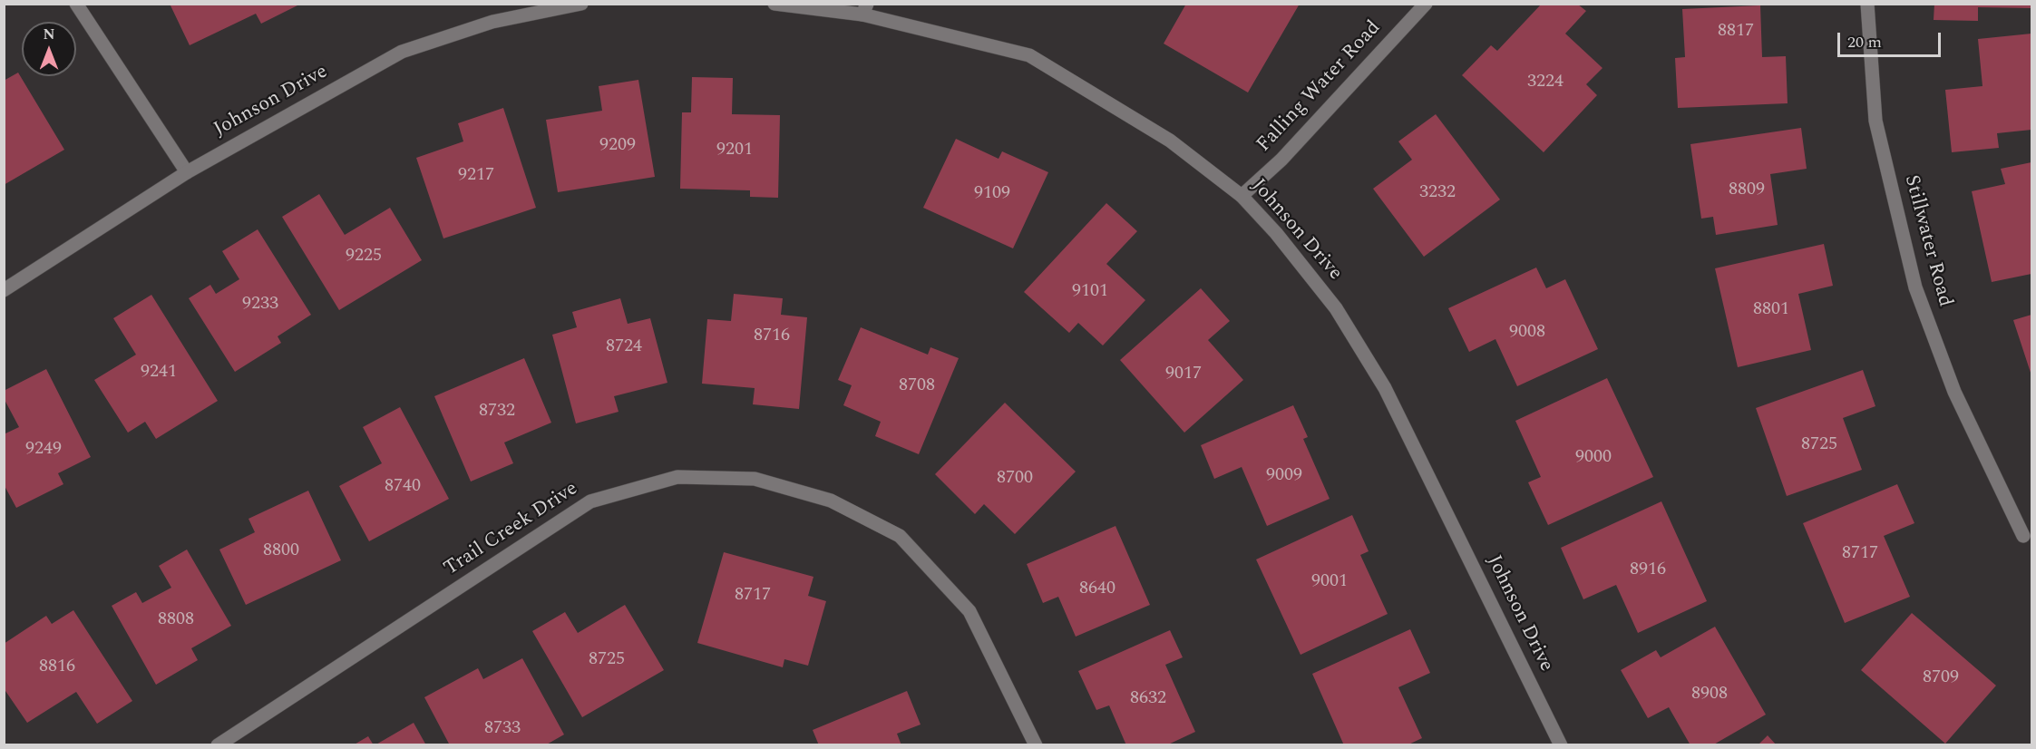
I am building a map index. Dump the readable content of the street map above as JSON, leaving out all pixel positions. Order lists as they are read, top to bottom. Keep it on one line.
{"streets":{"street":["Falling Water Road","Johnson Drive","Stillwater Road","Trail Creek Drive"]},"crossings":[["Falling Water Road","Johnson Drive"]],"house_numbers":["8817","3224","9209","9201","9217","8809","3232","9109","9225","9101","9233","8801","9008","8716","8724","9241","9017","8708","8732","8725","9249","9000","9009","8700","8740","8800","8717","8916","9001","8640","8717","8808","8725","8816","8709","8908","8632","8733"],"scale_bar":"20 m","north":"top"}
